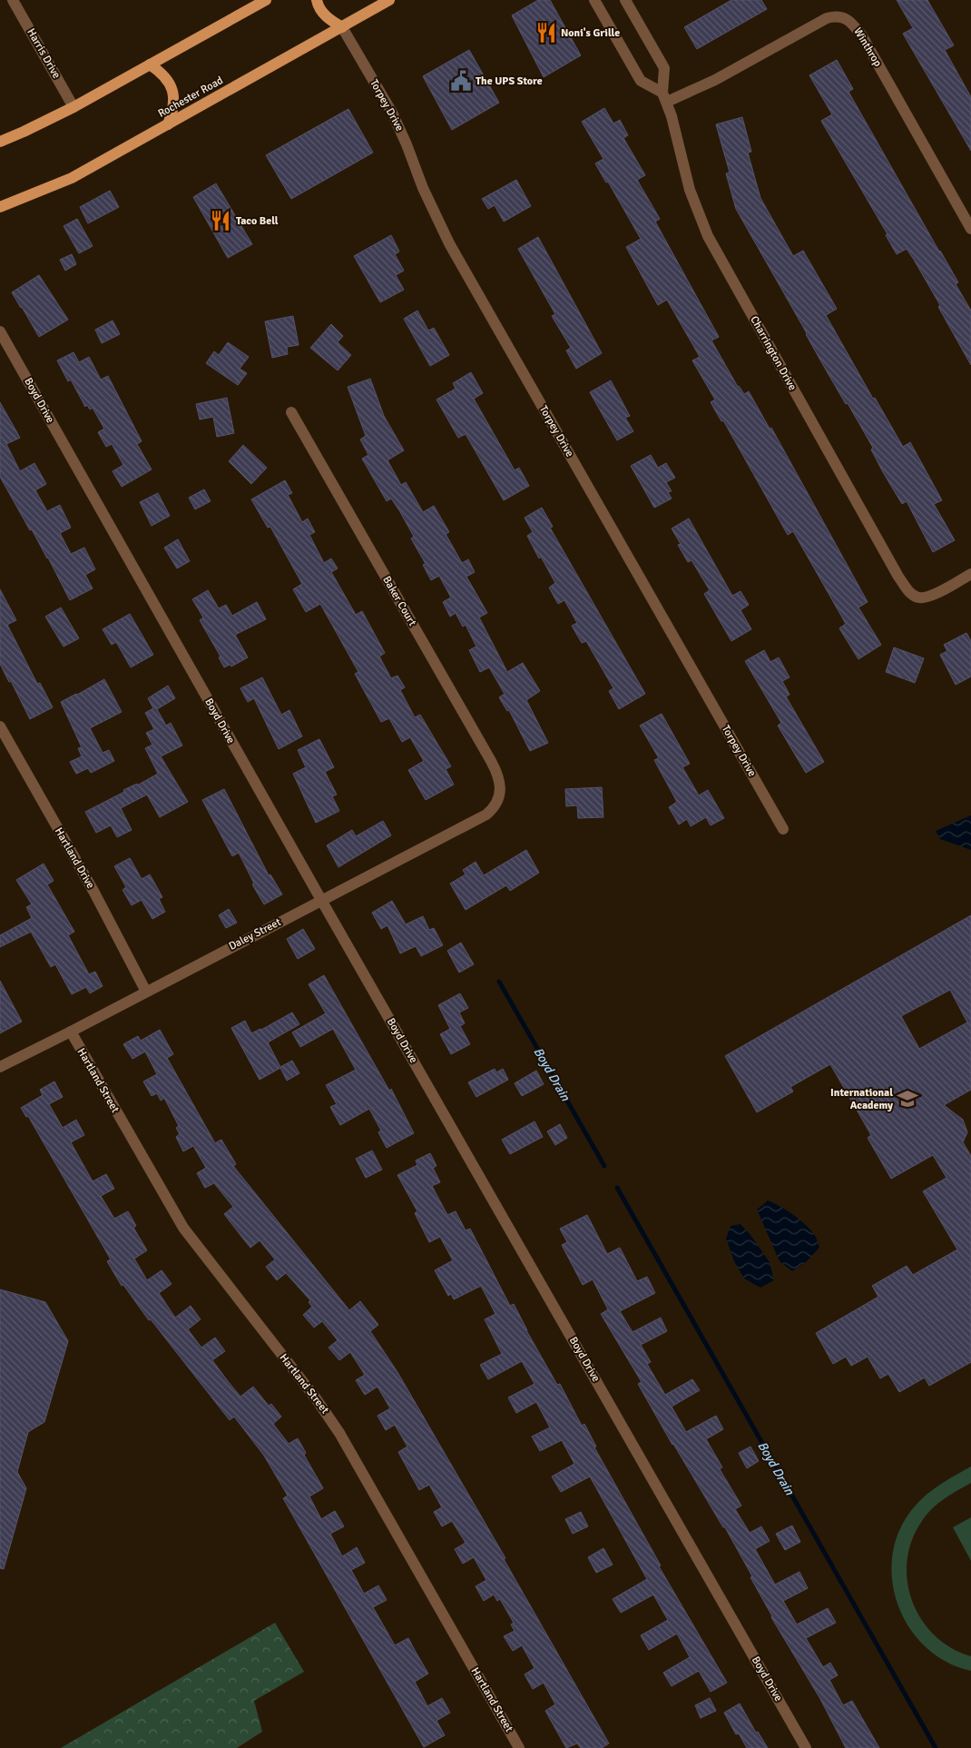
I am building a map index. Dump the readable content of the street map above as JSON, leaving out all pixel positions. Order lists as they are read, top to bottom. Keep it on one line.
{"streets":{"main road":["Rochester Road"],"street":["Winthrop","Harris Drive","Torpey Drive","Charrington Drive","Boyd Drive","Baker Court","Hartland Drive","Daley Street","Hartland Street"]},"crossings":[["Winthrop","Charrington Drive"],["Rochester Road","Torpey Drive"],["Boyd Drive","Daley Street"],["Baker Court","Daley Street"],["Hartland Drive","Daley Street"],["Daley Street","Hartland Street"]],"water":["Boyd Drain"],"places":{"restaurant":["Noni's Grille","Taco Bell"],"public building":["The UPS Store"],"school or university":["International Academy"]}}
